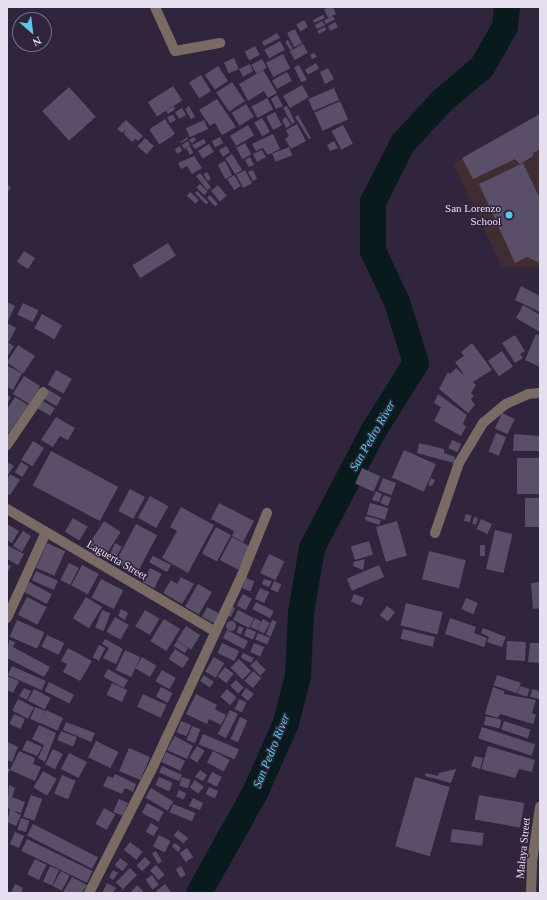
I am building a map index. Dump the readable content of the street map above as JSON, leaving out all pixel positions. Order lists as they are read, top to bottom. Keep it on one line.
{"streets":{"street":["Laguerta Street","Malaya Street"]},"water":["San Pedro River"],"places":["San Lorenzo School"],"north":"bottom right"}
